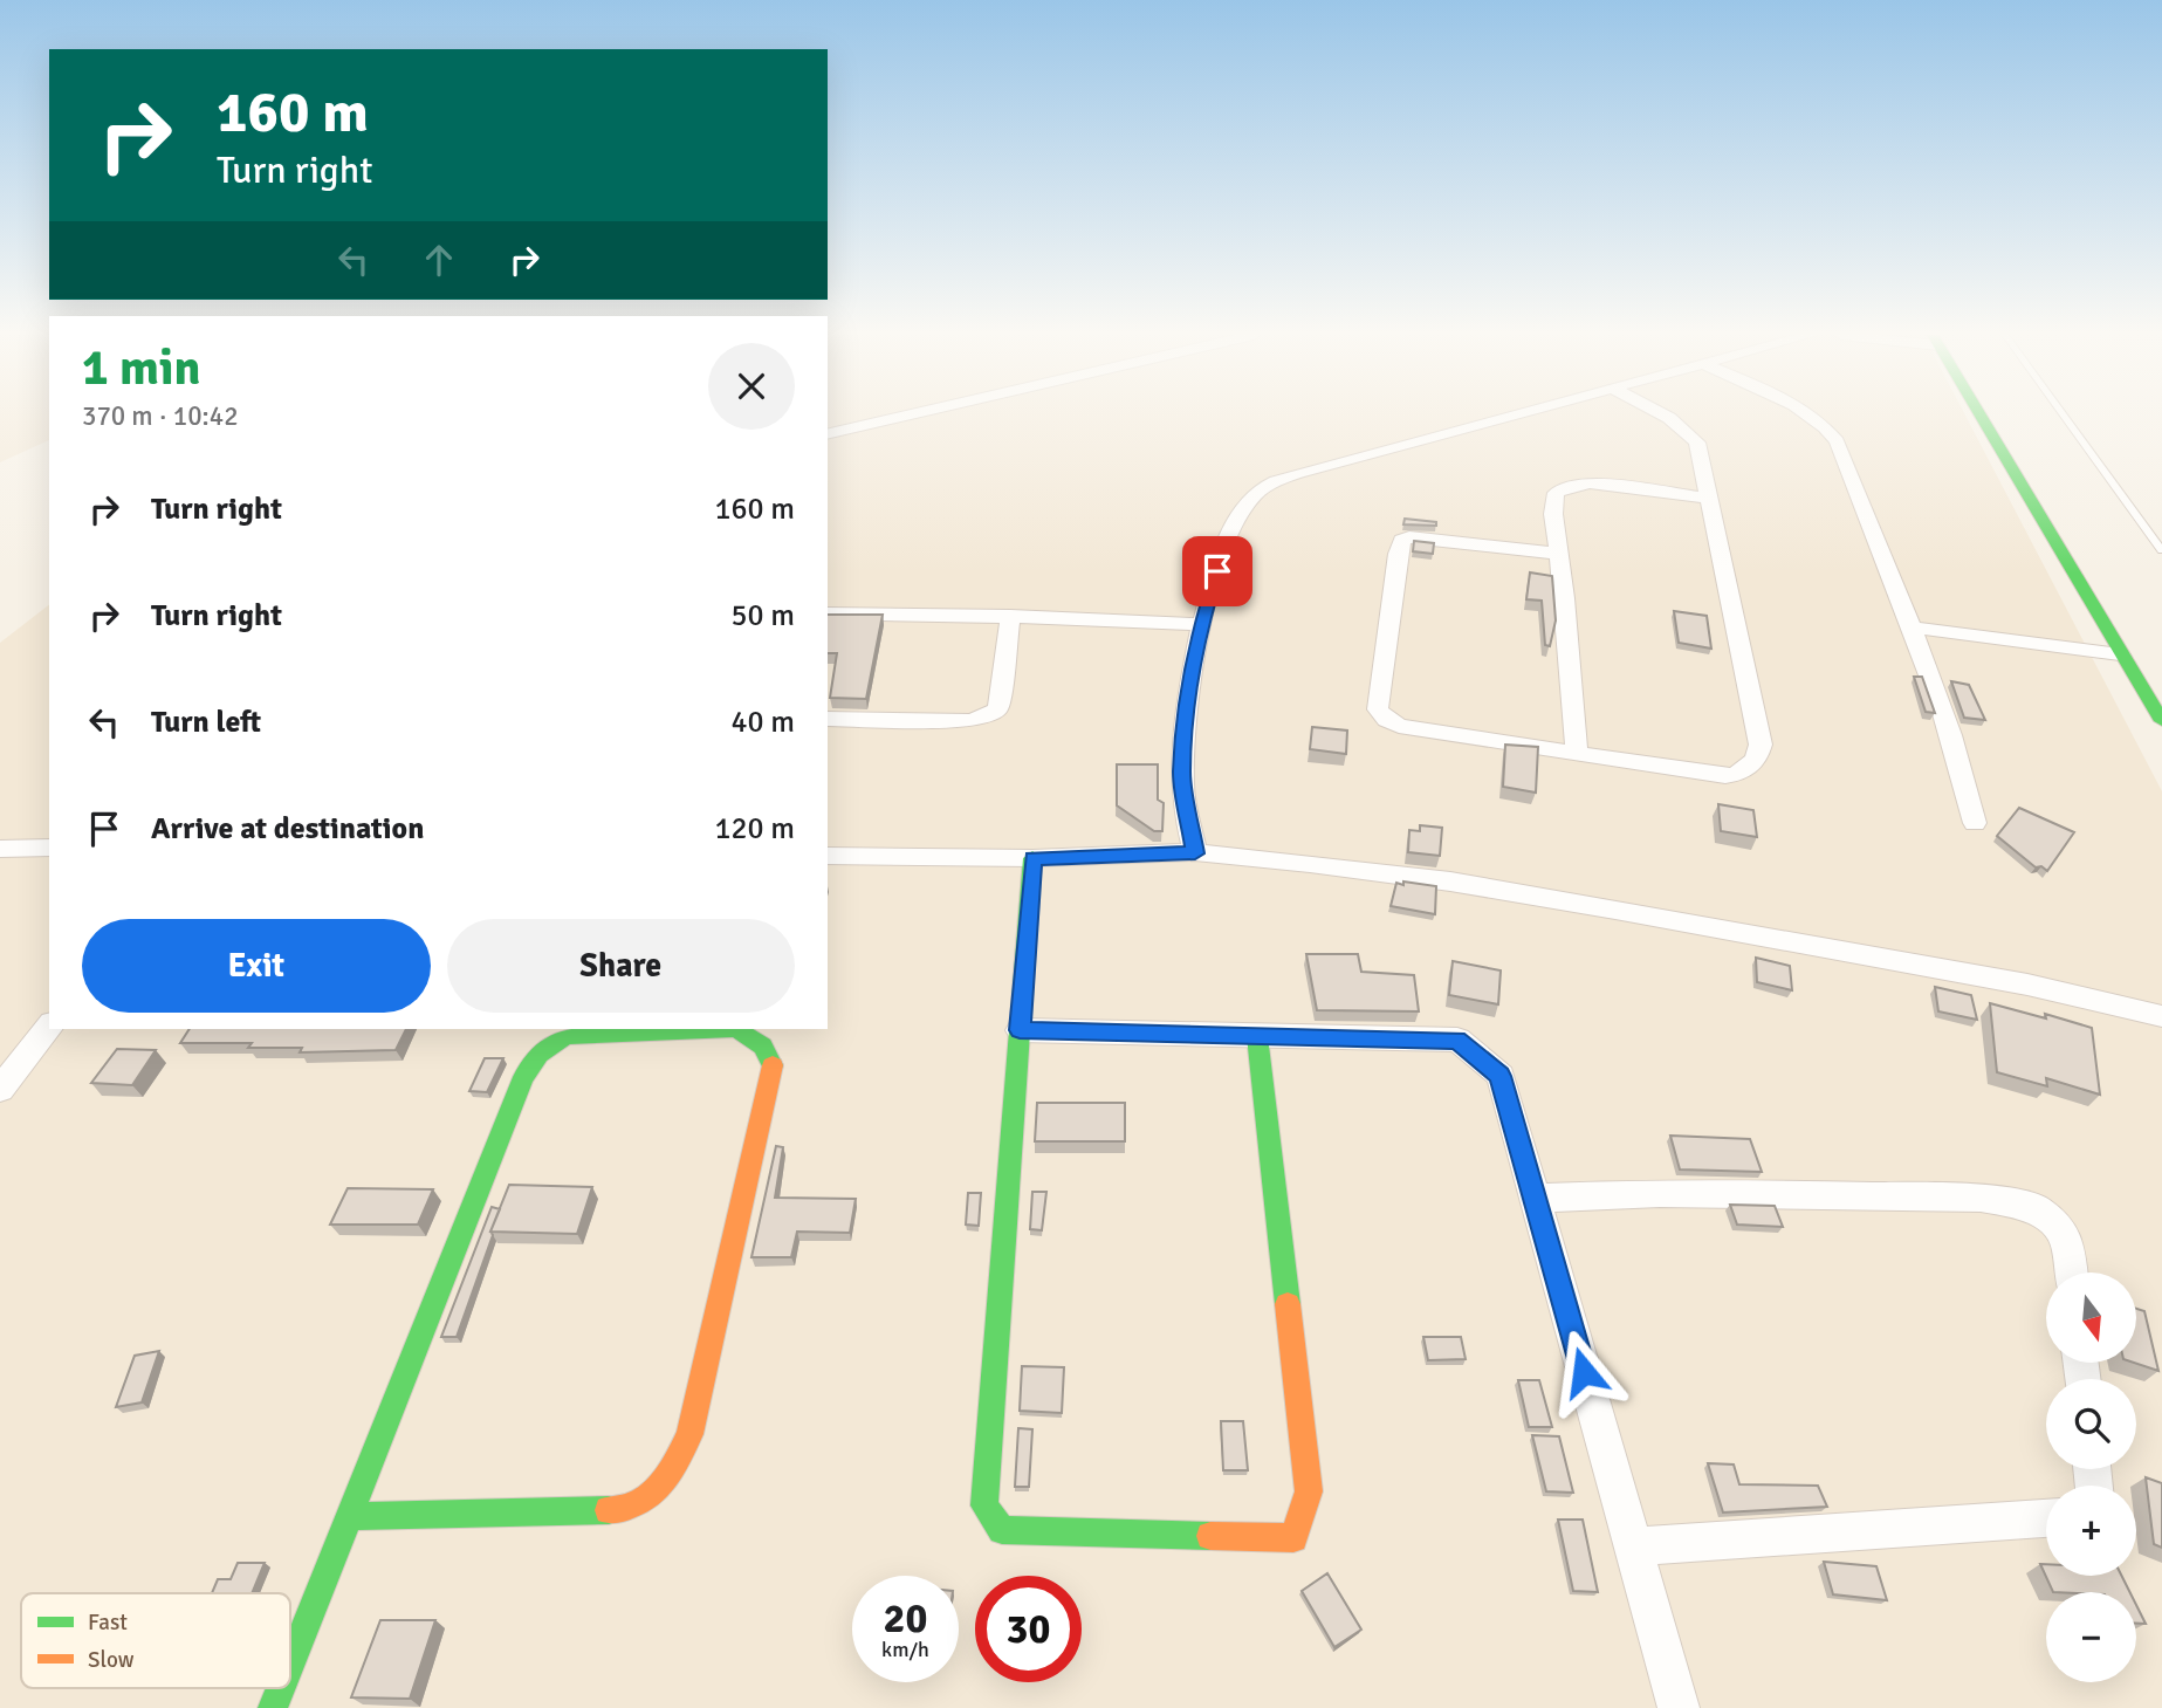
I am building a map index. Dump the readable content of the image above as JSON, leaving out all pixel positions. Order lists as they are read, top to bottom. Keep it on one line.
{"legend":["Fast","Slow"],"north":"bottom","page":{"turn":["160 m","Turn right"],"heading":["1 min","370 m · 10:42"],"list":[{"name":"Turn right","value":"160 m"},{"name":"Turn right","value":"50 m"},{"name":"Turn left","value":"40 m"},{"name":"Arrive at destination","value":"120 m"}],"buttons":["Exit","Share"],"map_buttons":["+","−"],"speed":"20 km/h","limit":"30"}}
